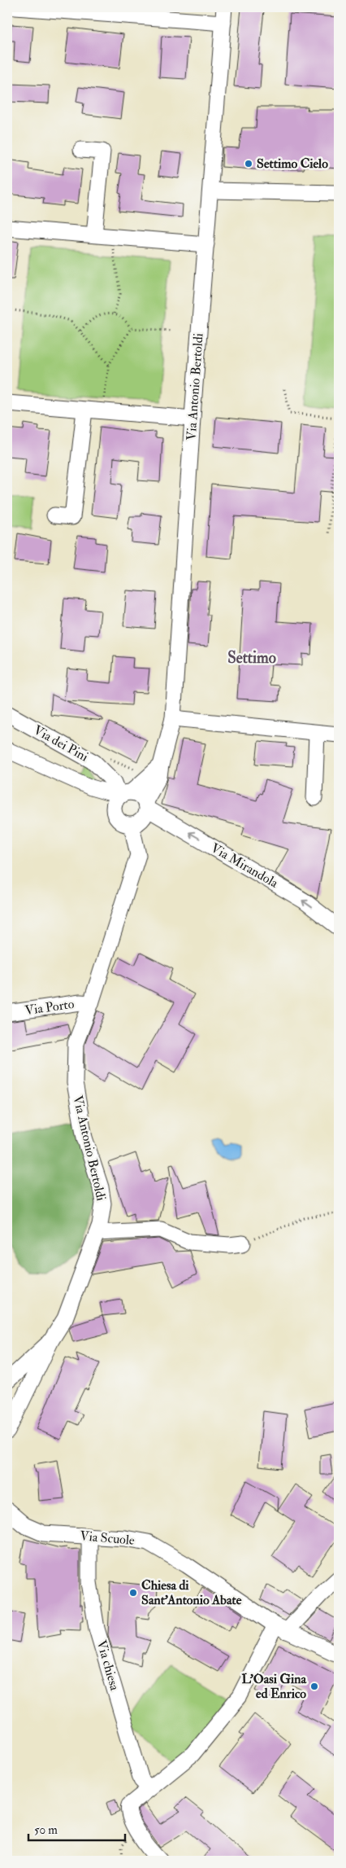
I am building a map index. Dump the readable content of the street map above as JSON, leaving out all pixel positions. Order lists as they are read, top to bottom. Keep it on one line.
{"streets":{"street":["Via Antonio Bertoldi","Via dei Pini","Via Mirandola","Via Porto","Via Scuole","Via chiesa"]},"crossings":[["Via Antonio Bertoldi","Via dei Pini"],["Via Antonio Bertoldi","Via Mirandola"],["Via Antonio Bertoldi","Via Porto"],["Via dei Pini","Via Mirandola"],["Via Scuole","Via chiesa"]],"one_way":["Via Mirandola"],"districts":["Settimo"],"places":["Settimo Cielo","Chiesa di Sant'Antonio Abate","L'Oasi Gina ed Enrico"],"scale_bar":"50 m"}
